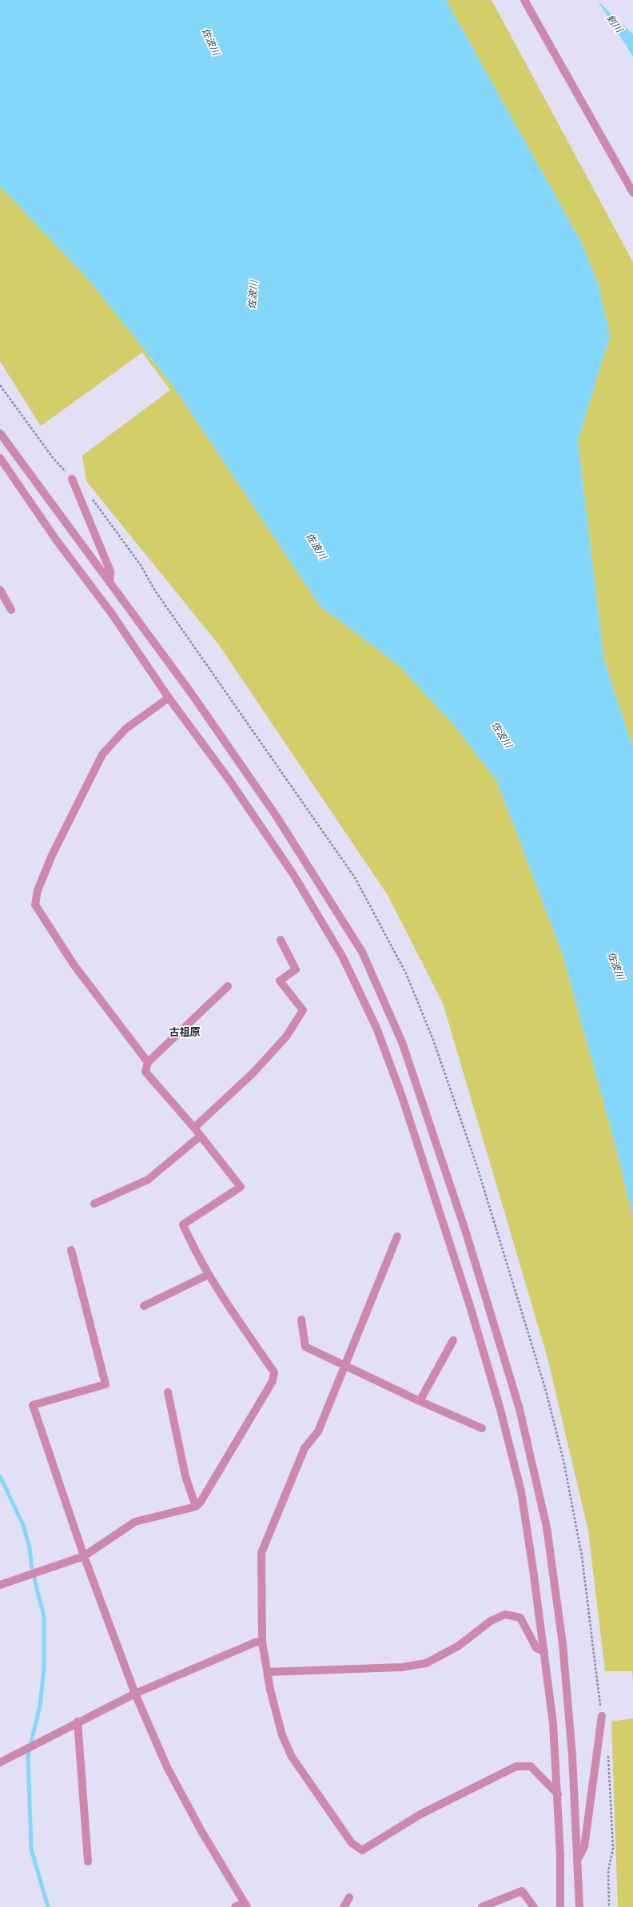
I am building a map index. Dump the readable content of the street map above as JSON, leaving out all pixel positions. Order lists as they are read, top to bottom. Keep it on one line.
{"districts":["古祖原"],"water":["剣川","佐波川"]}
